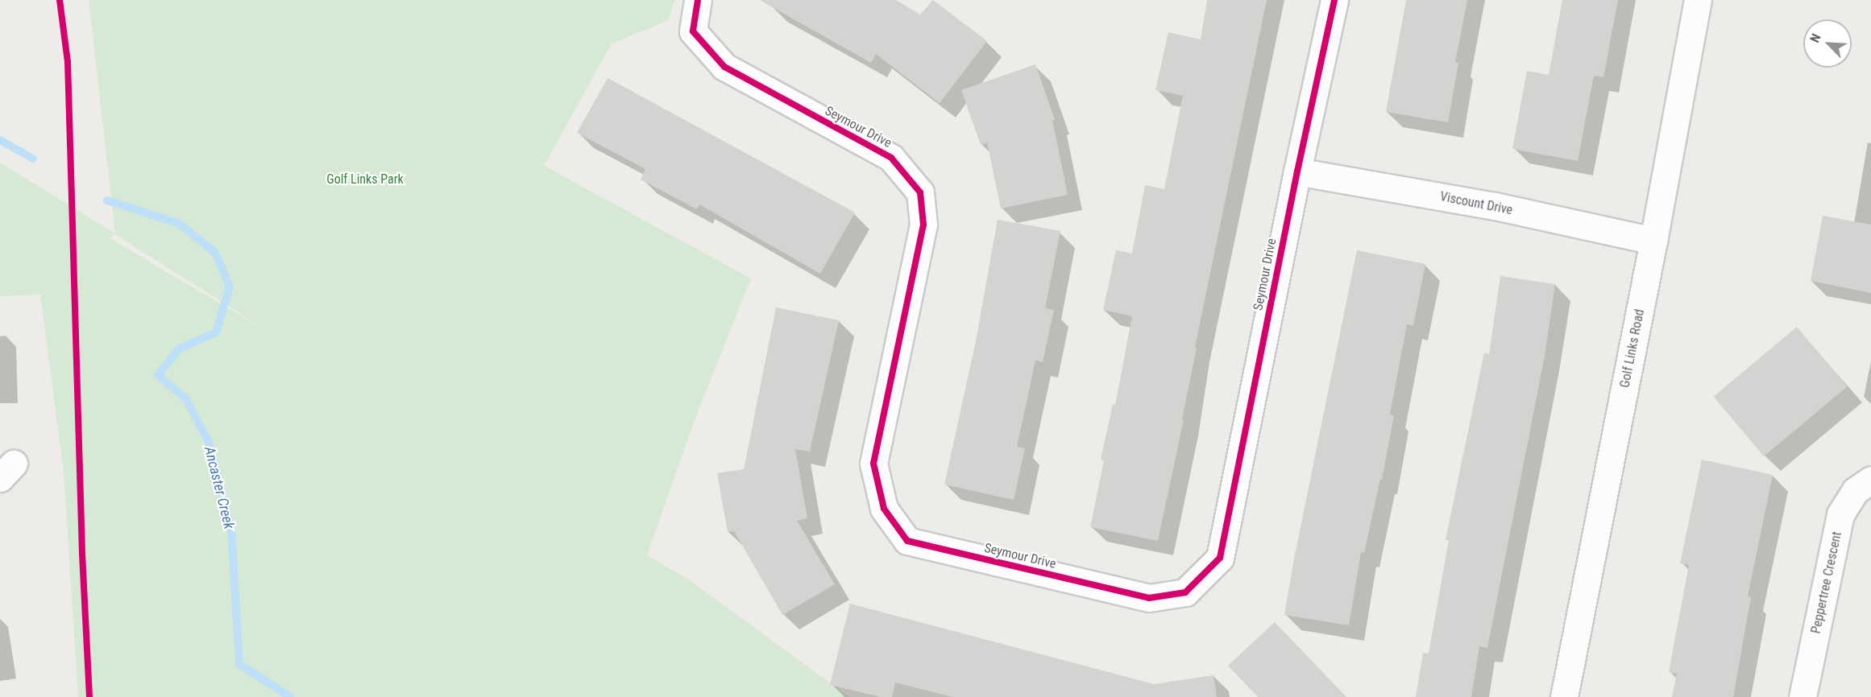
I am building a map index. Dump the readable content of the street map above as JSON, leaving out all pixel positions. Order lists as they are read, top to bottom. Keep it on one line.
{"streets":{"street":["Seymour Drive","Viscount Drive","Golf Links Road","Peppertree Crescent"]},"crossings":[["Seymour Drive","Viscount Drive"],["Viscount Drive","Golf Links Road"]],"water":["Ancaster Creek"],"parks":["Golf Links Park"],"north":"top left"}
